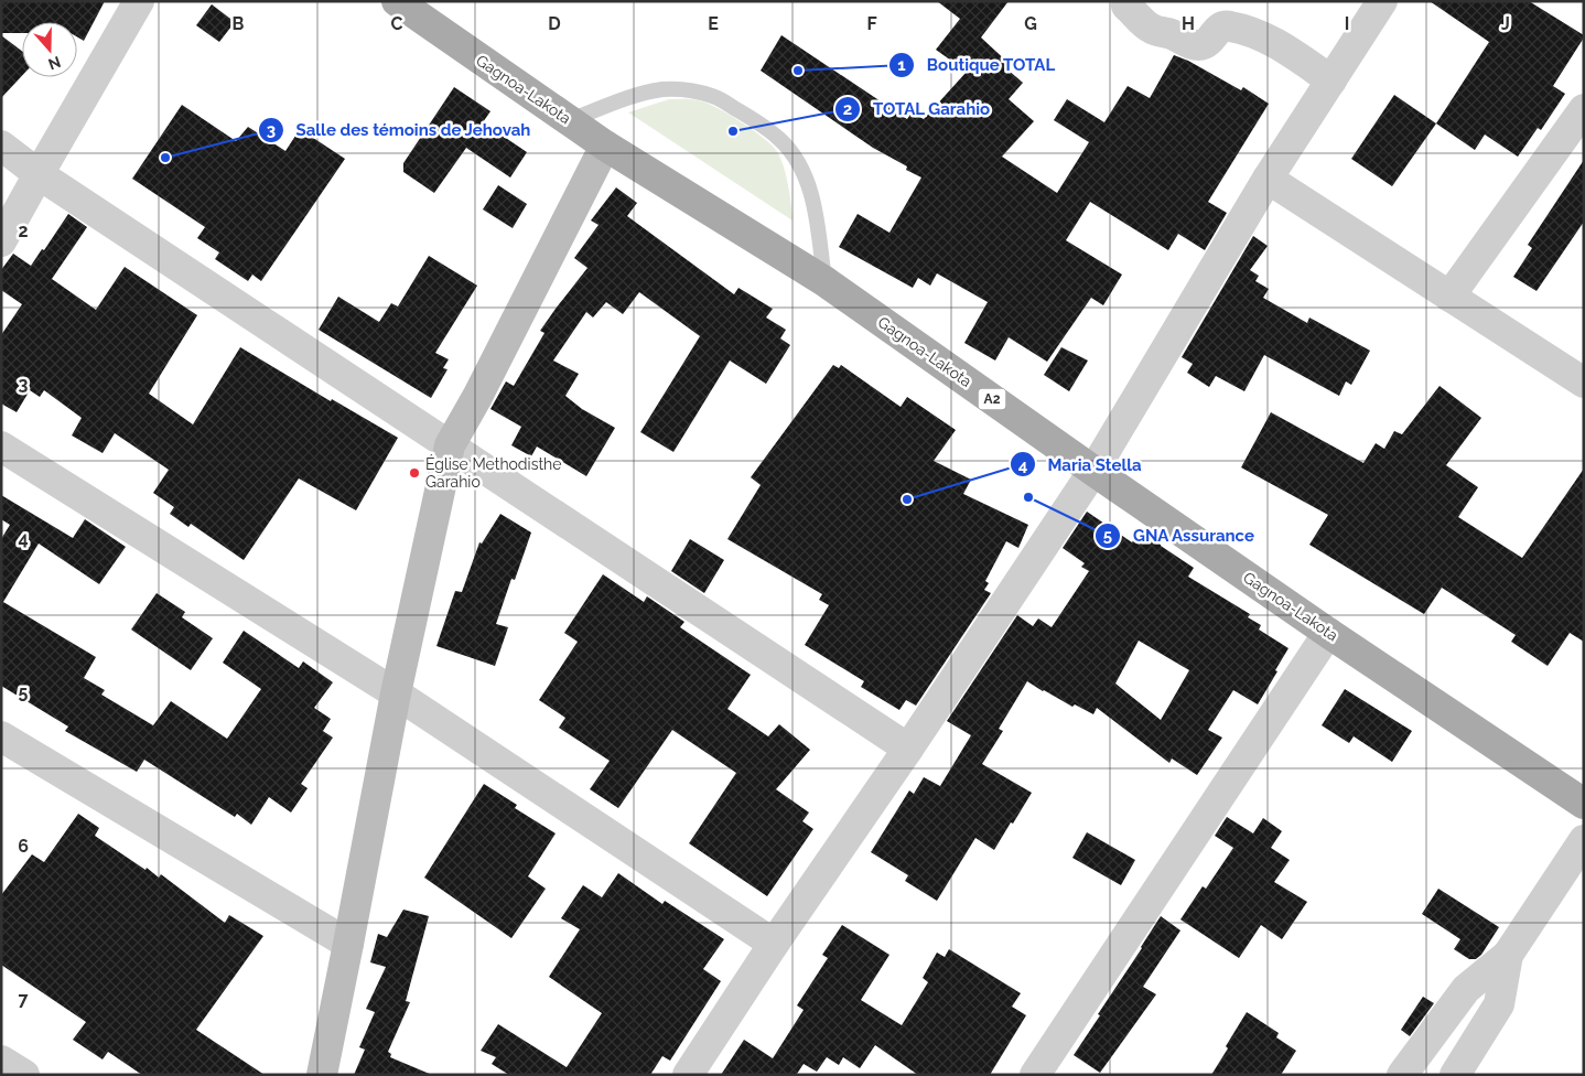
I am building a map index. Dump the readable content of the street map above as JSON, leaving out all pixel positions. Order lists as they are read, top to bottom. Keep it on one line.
{"streets":{"main road":["Gagnoa-Lakota","A2"]},"places":["Boutique TOTAL","TOTAL Garahio","Salle des témoins de Jehovah","Église Methodisthe Garahio","GNA Assurance","Maria Stella"],"north":"bottom","grid":{"columns":["B","C","D","E","F","G","H","I","J"],"rows":["2","3","4","5","6","7"]}}
